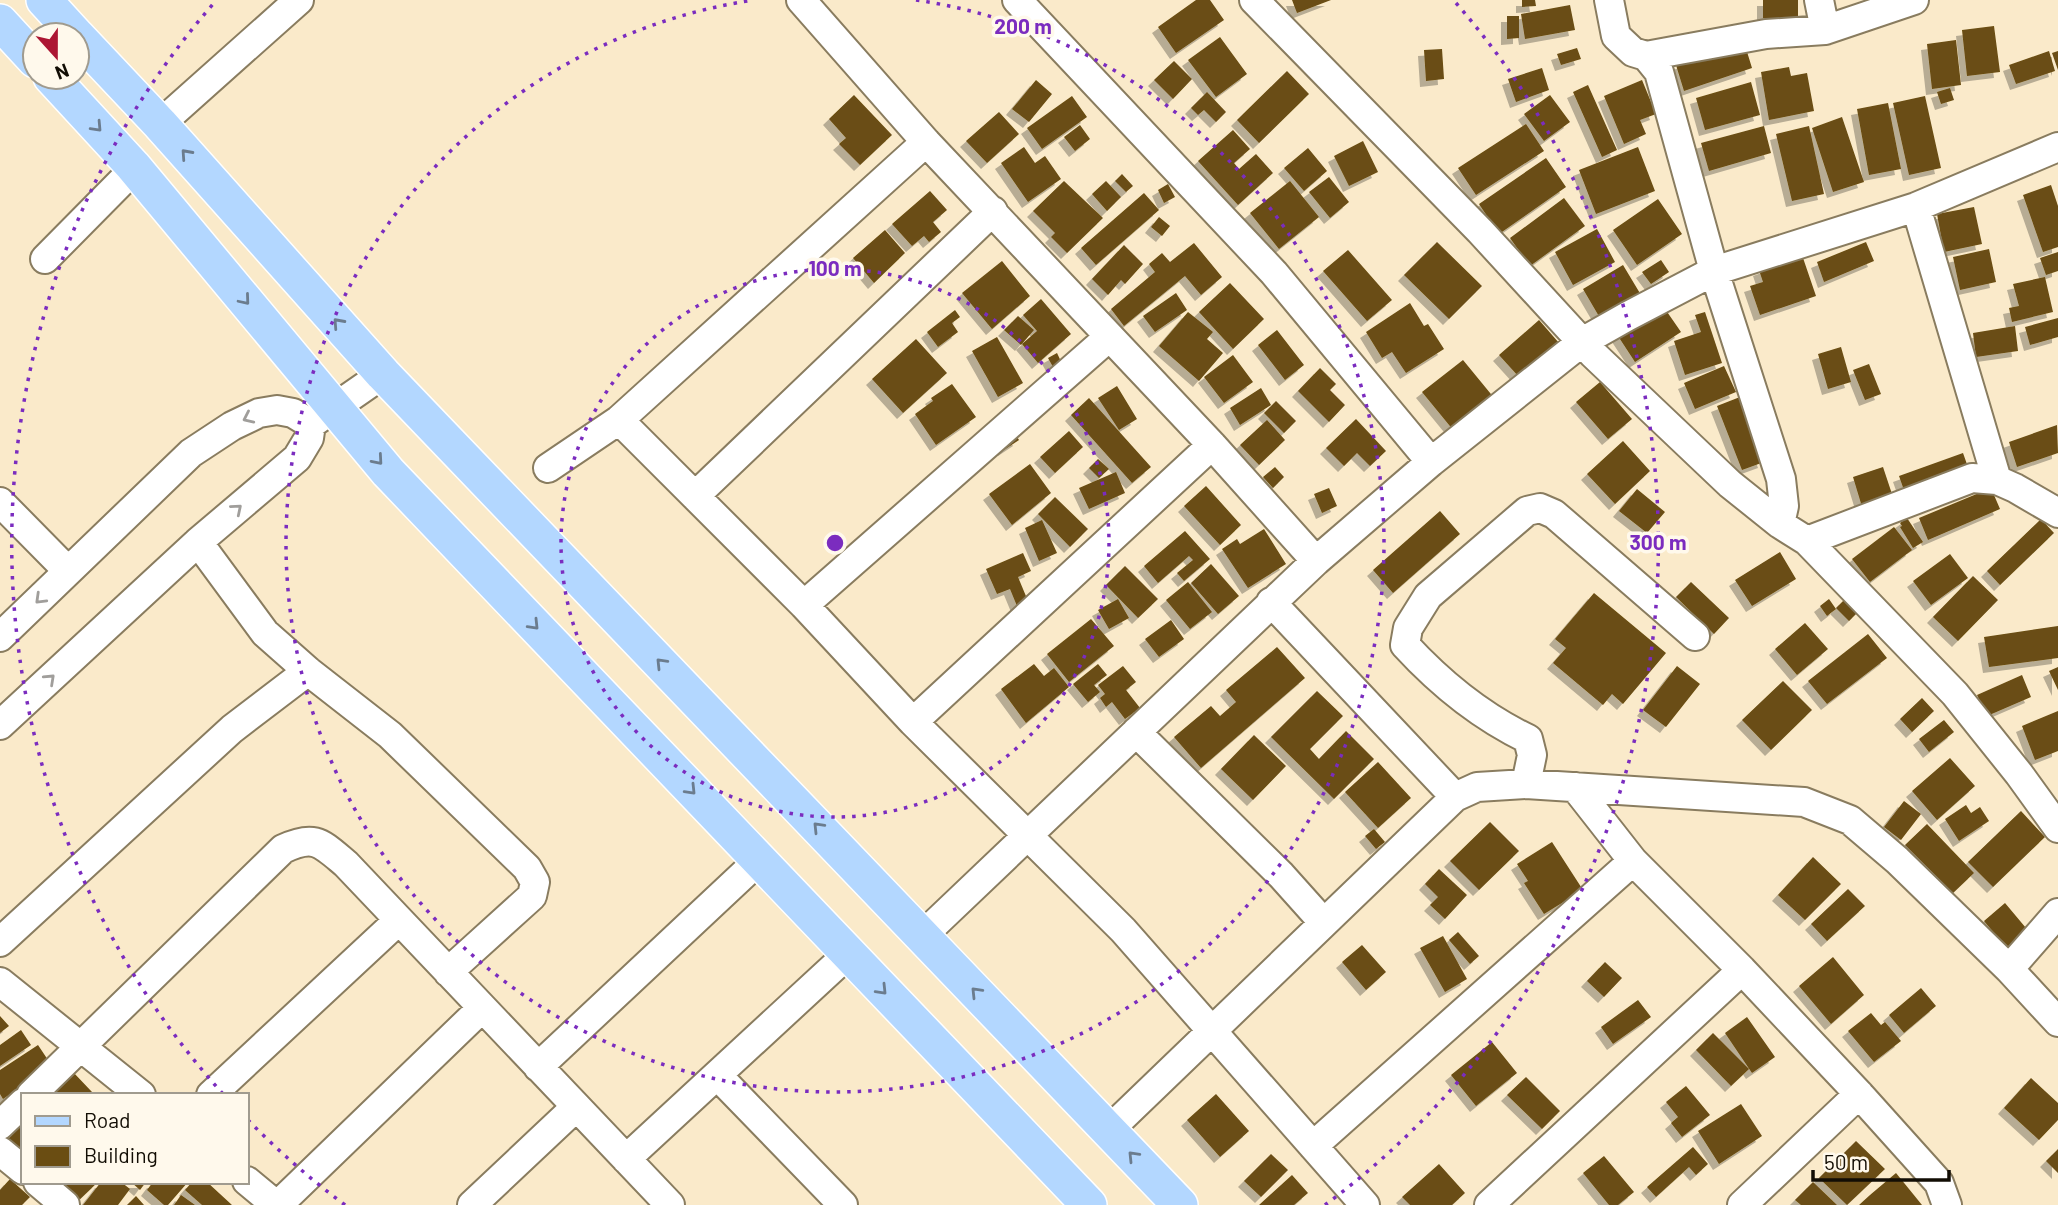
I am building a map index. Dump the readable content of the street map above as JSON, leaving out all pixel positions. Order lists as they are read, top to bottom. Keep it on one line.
{"legend":["Road","Building"],"scale_bar":"50 m","north":"bottom","rings":["200 m","100 m","300 m"]}
